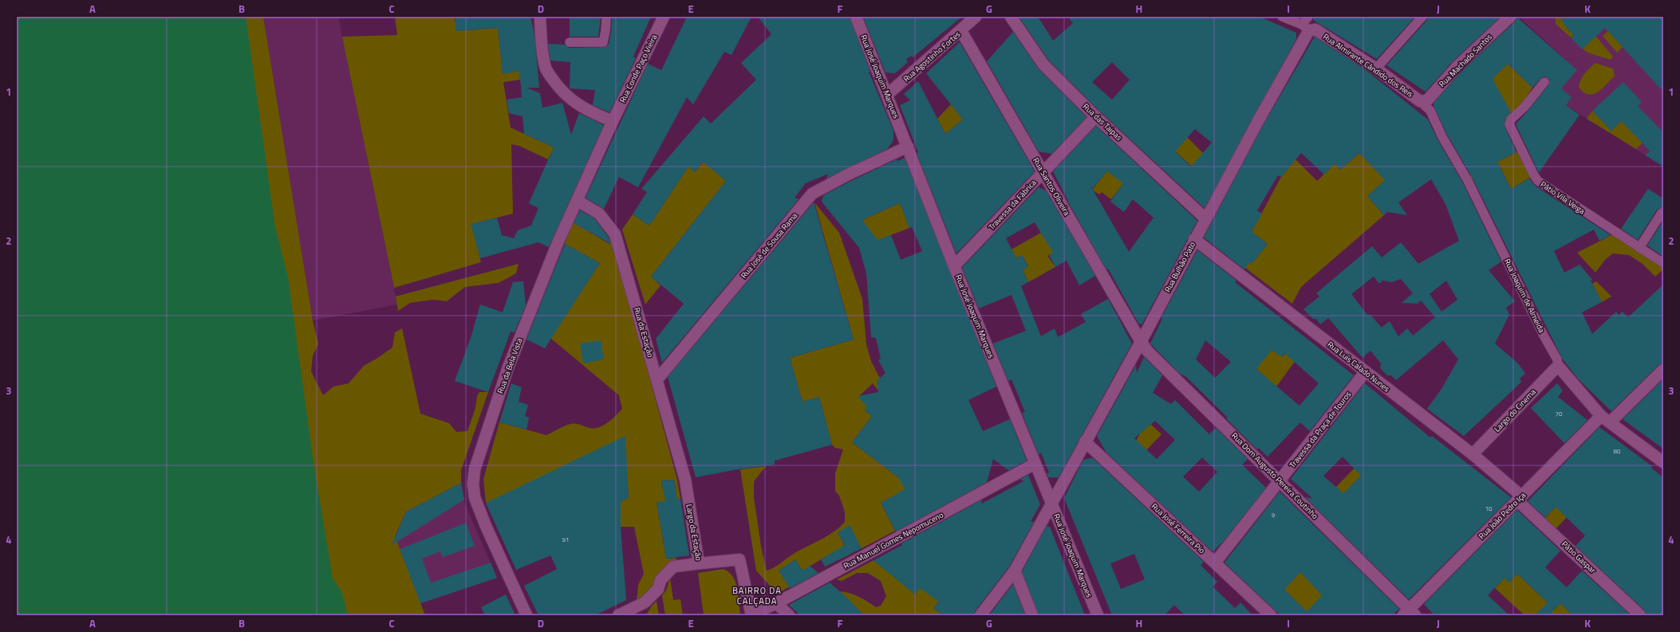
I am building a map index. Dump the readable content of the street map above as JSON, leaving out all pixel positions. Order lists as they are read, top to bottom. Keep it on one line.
{"streets":{"street":["Rua Agostinho Fortes","Rua Machado Santos","Rua Almirante Cândido dos Reis","Rua Conde Paço Vieira","Rua José Joaquim Marques","Rua das Taipas","Rua Santos Oliveira","Pátio Vila Veiga","Travessa da Fábrica","Rua José de Sousa Rama","Rua Bulhão Pato","Rua Joaquim de Almeida","Rua da Estação","Rua da Bela Vista","Rua Luís Calado Nunes","Largo do Cinema","Travessa da Praça de Touros","Rua Dom Augusto Pereira Coutinho","Rua João Pedro Iça","Rua José Ferreira Pio","Largo da Estação","Rua Manuel Gomes Nepomuceno","Pátio Gaspar"]},"crossings":[["Rua Agostinho Fortes","Rua José Joaquim Marques"],["Rua Agostinho Fortes","Rua Santos Oliveira"],["Rua Machado Santos","Rua Almirante Cândido dos Reis"],["Rua Machado Santos","Rua Joaquim de Almeida"],["Rua Almirante Cândido dos Reis","Rua Bulhão Pato"],["Rua Almirante Cândido dos Reis","Rua Joaquim de Almeida"],["Rua Conde Paço Vieira","Rua da Bela Vista"],["Rua José Joaquim Marques","Travessa da Fábrica"],["Rua José Joaquim Marques","Rua José de Sousa Rama"],["Rua José Joaquim Marques","Rua Bulhão Pato"],["Rua José Joaquim Marques","Rua Manuel Gomes Nepomuceno"],["Rua das Taipas","Travessa da Fábrica"],["Rua das Taipas","Rua Bulhão Pato"],["Rua Santos Oliveira","Travessa da Fábrica"],["Rua Santos Oliveira","Rua Bulhão Pato"],["Rua Santos Oliveira","Rua Dom Augusto Pereira Coutinho"],["Rua José de Sousa Rama","Rua da Estação"],["Rua Bulhão Pato","Rua Luís Calado Nunes"],["Rua Bulhão Pato","Rua Dom Augusto Pereira Coutinho"],["Rua Bulhão Pato","Rua José Ferreira Pio"],["Rua Joaquim de Almeida","Largo do Cinema"],["Rua Joaquim de Almeida","Rua João Pedro Iça"],["Rua da Estação","Rua da Bela Vista"],["Rua da Estação","Largo da Estação"],["Rua Luís Calado Nunes","Largo do Cinema"],["Rua Luís Calado Nunes","Travessa da Praça de Touros"],["Rua Luís Calado Nunes","Rua João Pedro Iça"],["Rua Luís Calado Nunes","Pátio Gaspar"],["Travessa da Praça de Touros","Rua Dom Augusto Pereira Coutinho"],["Travessa da Praça de Touros","Rua José Ferreira Pio"],["Rua Dom Augusto Pereira Coutinho","Rua João Pedro Iça"],["Rua João Pedro Iça","Pátio Gaspar"],["Largo da Estação","Rua Manuel Gomes Nepomuceno"]],"districts":["BAIRRO DA CALÇADA"],"house_numbers":["70","80","10","9","91"],"grid":{"columns":["A","B","C","D","E","F","G","H","I","J","K"],"rows":["1","2","3","4"]}}
